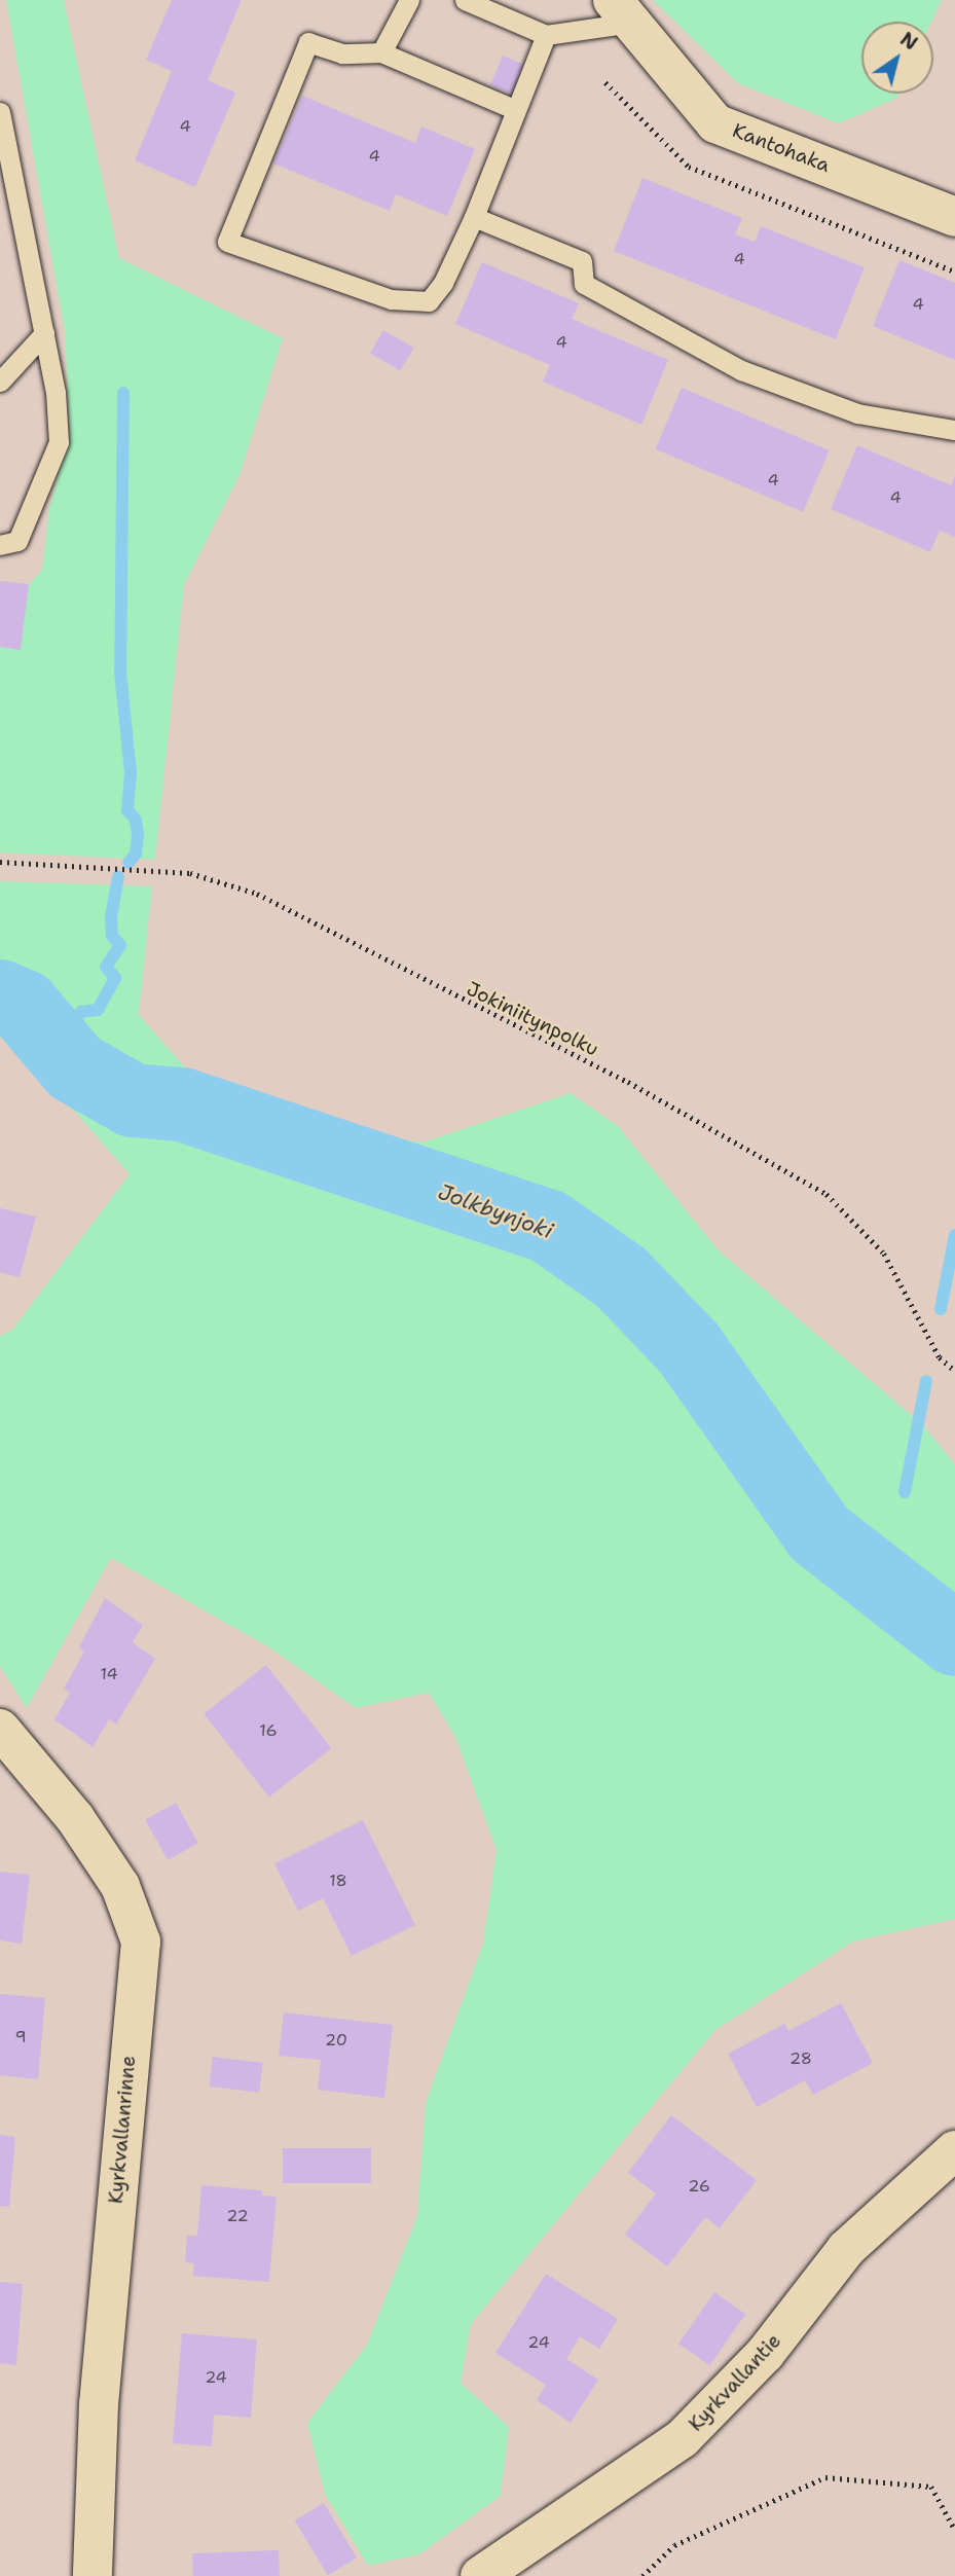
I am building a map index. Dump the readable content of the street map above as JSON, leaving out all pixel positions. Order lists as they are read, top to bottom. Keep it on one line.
{"streets":{"street":["Kantohaka","Kyrkvallanrinne","Kyrkvallantie"],"path":["Jokiniitynpolku"]},"water":["Jolkbynjoki"],"house_numbers":["4","4","4","4","4","4","4","14","16","18","9","20","28","26","22","24","24"],"north":"top right"}
